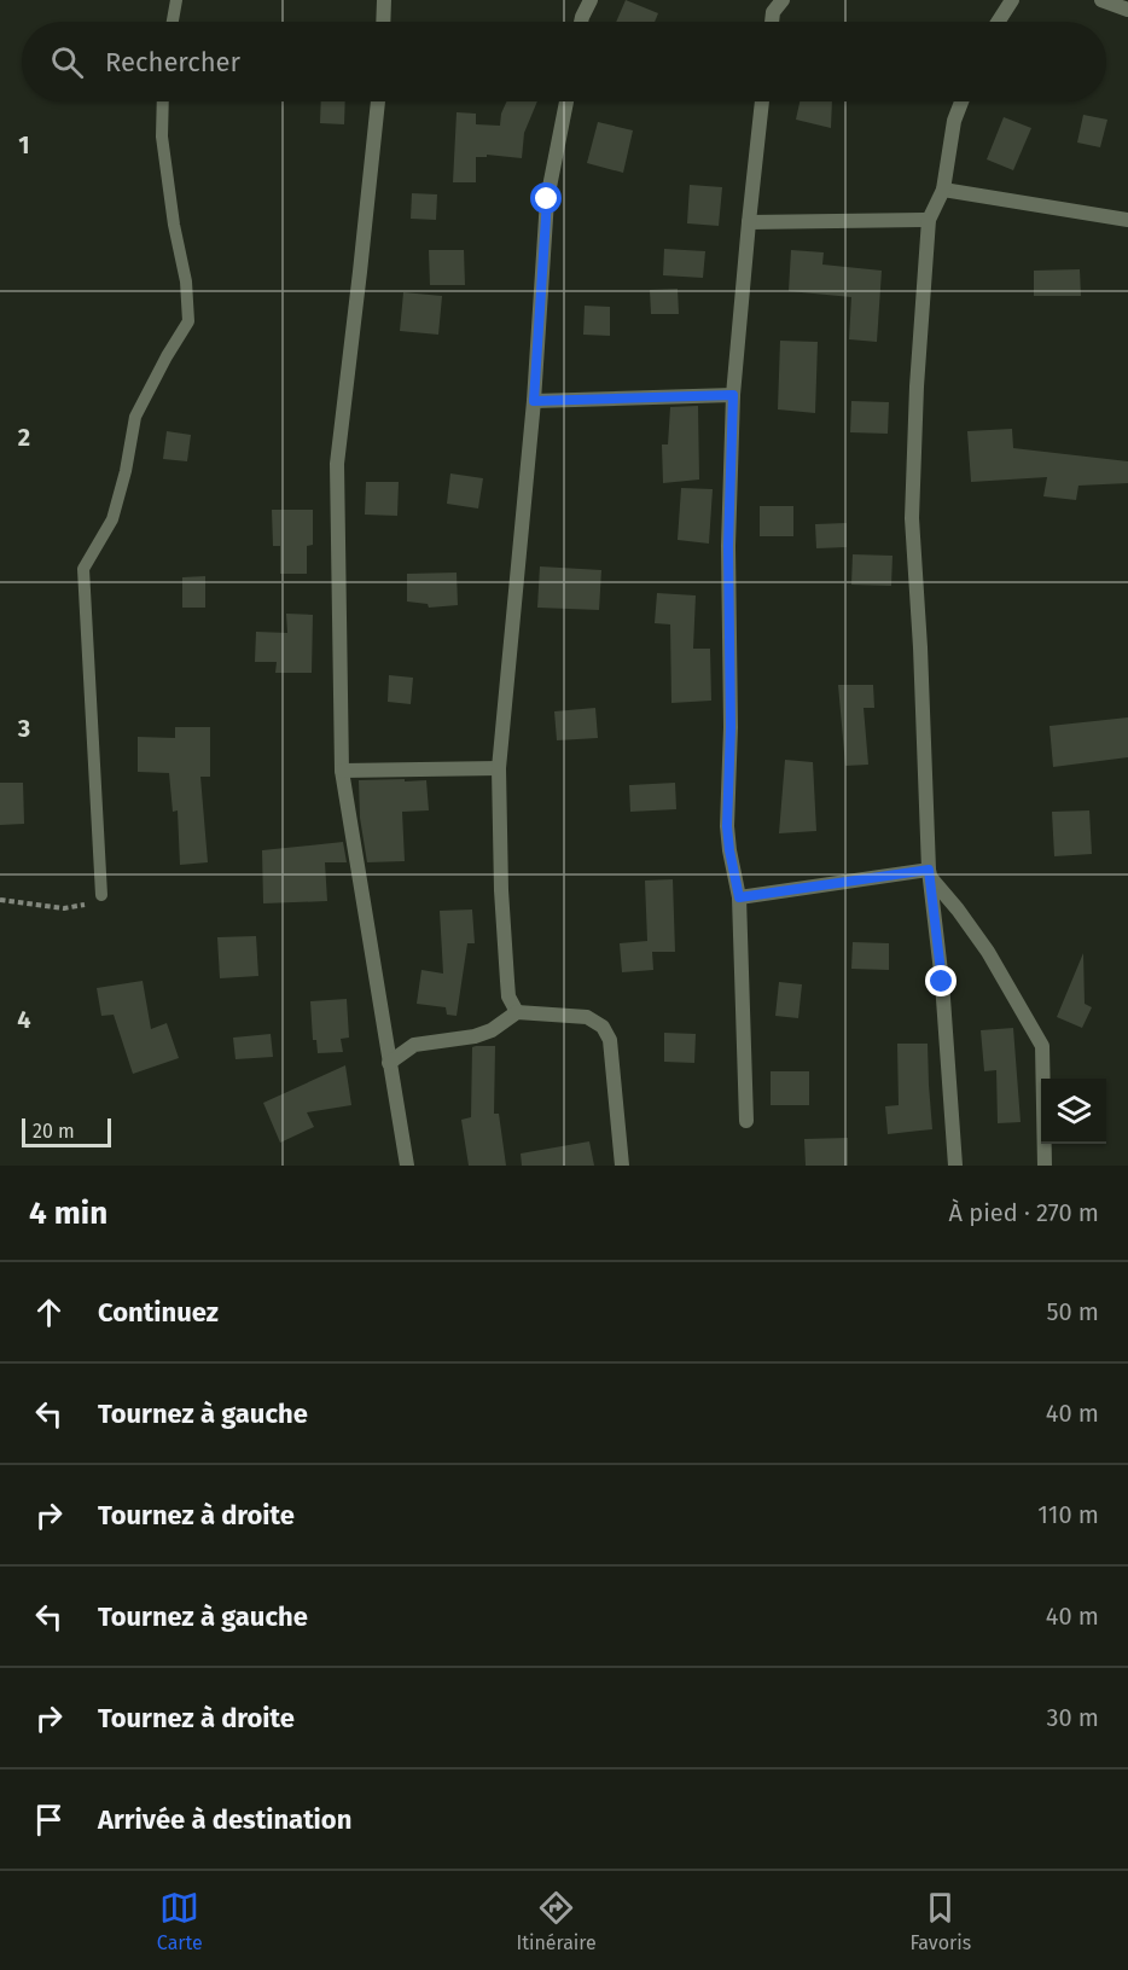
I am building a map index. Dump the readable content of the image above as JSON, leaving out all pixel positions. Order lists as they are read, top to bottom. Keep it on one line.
{"scale_bar":"20 m","page":{"search":"Rechercher","scale":"20 m","heading":["4 min","À pied · 270 m"],"list":[["Continuez","50 m"],["Tournez à gauche","40 m"],["Tournez à droite","110 m"],["Tournez à gauche","40 m"],["Tournez à droite","30 m"],"Arrivée à destination"],"nav":["Carte","Itinéraire","Favoris"]},"grid":{"rows":["1","2","3","4"]}}
